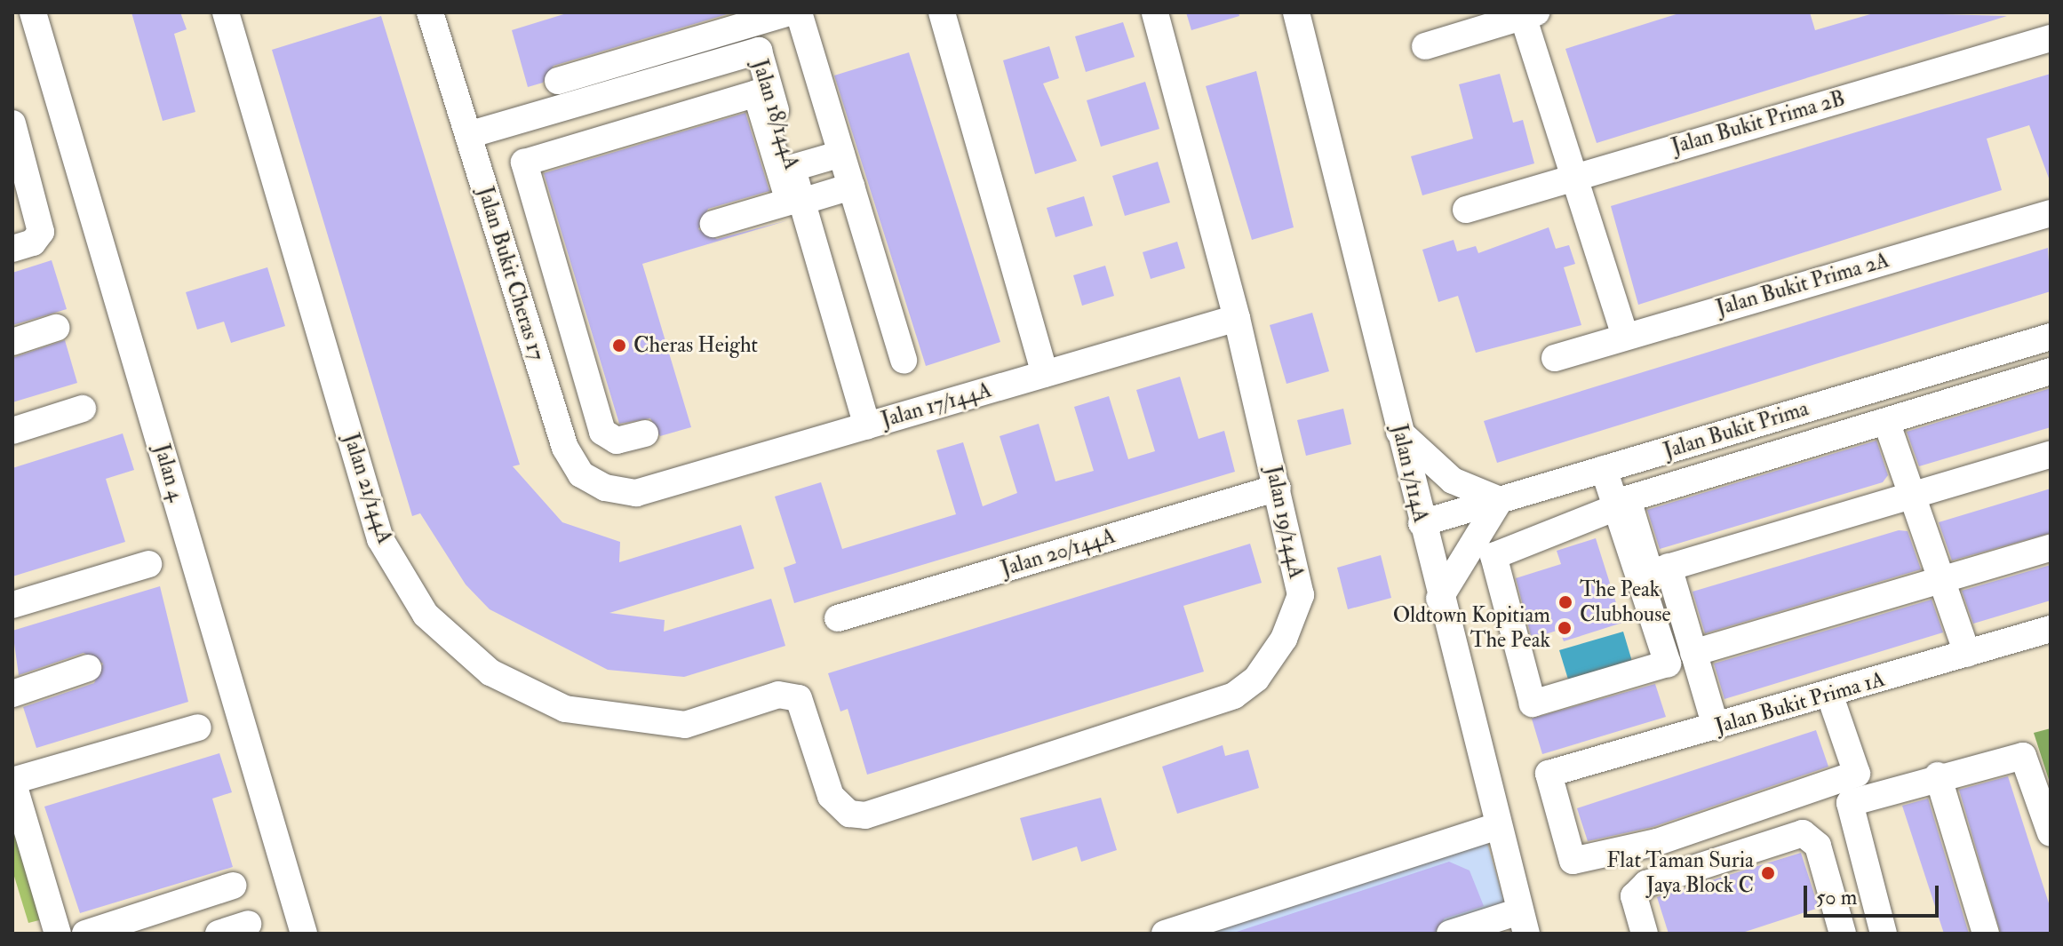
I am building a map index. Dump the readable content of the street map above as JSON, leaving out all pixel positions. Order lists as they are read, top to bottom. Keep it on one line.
{"streets":{"street":["Jalan 18/144A","Jalan Bukit Prima 2B","Jalan Bukit Cheras 17","Jalan Bukit Prima 2A","Jalan 17/144A","Jalan Bukit Prima","Jalan 4","Jalan 1/114A","Jalan 21/144A","Jalan 19/144A","Jalan 20/144A","Jalan Bukit Prima 1A"]},"crossings":[["Jalan 18/144A","Jalan Bukit Cheras 17"],["Jalan 18/144A","Jalan 17/144A"],["Jalan Bukit Cheras 17","Jalan 17/144A"],["Jalan 17/144A","Jalan 19/144A"],["Jalan Bukit Prima","Jalan 1/114A"],["Jalan 21/144A","Jalan 19/144A"],["Jalan 19/144A","Jalan 20/144A"]],"places":["Cheras Height","The Peak Clubhouse","Oldtown Kopitiam The Peak","Flat Taman Suria Jaya Block C"],"scale_bar":"50 m"}
